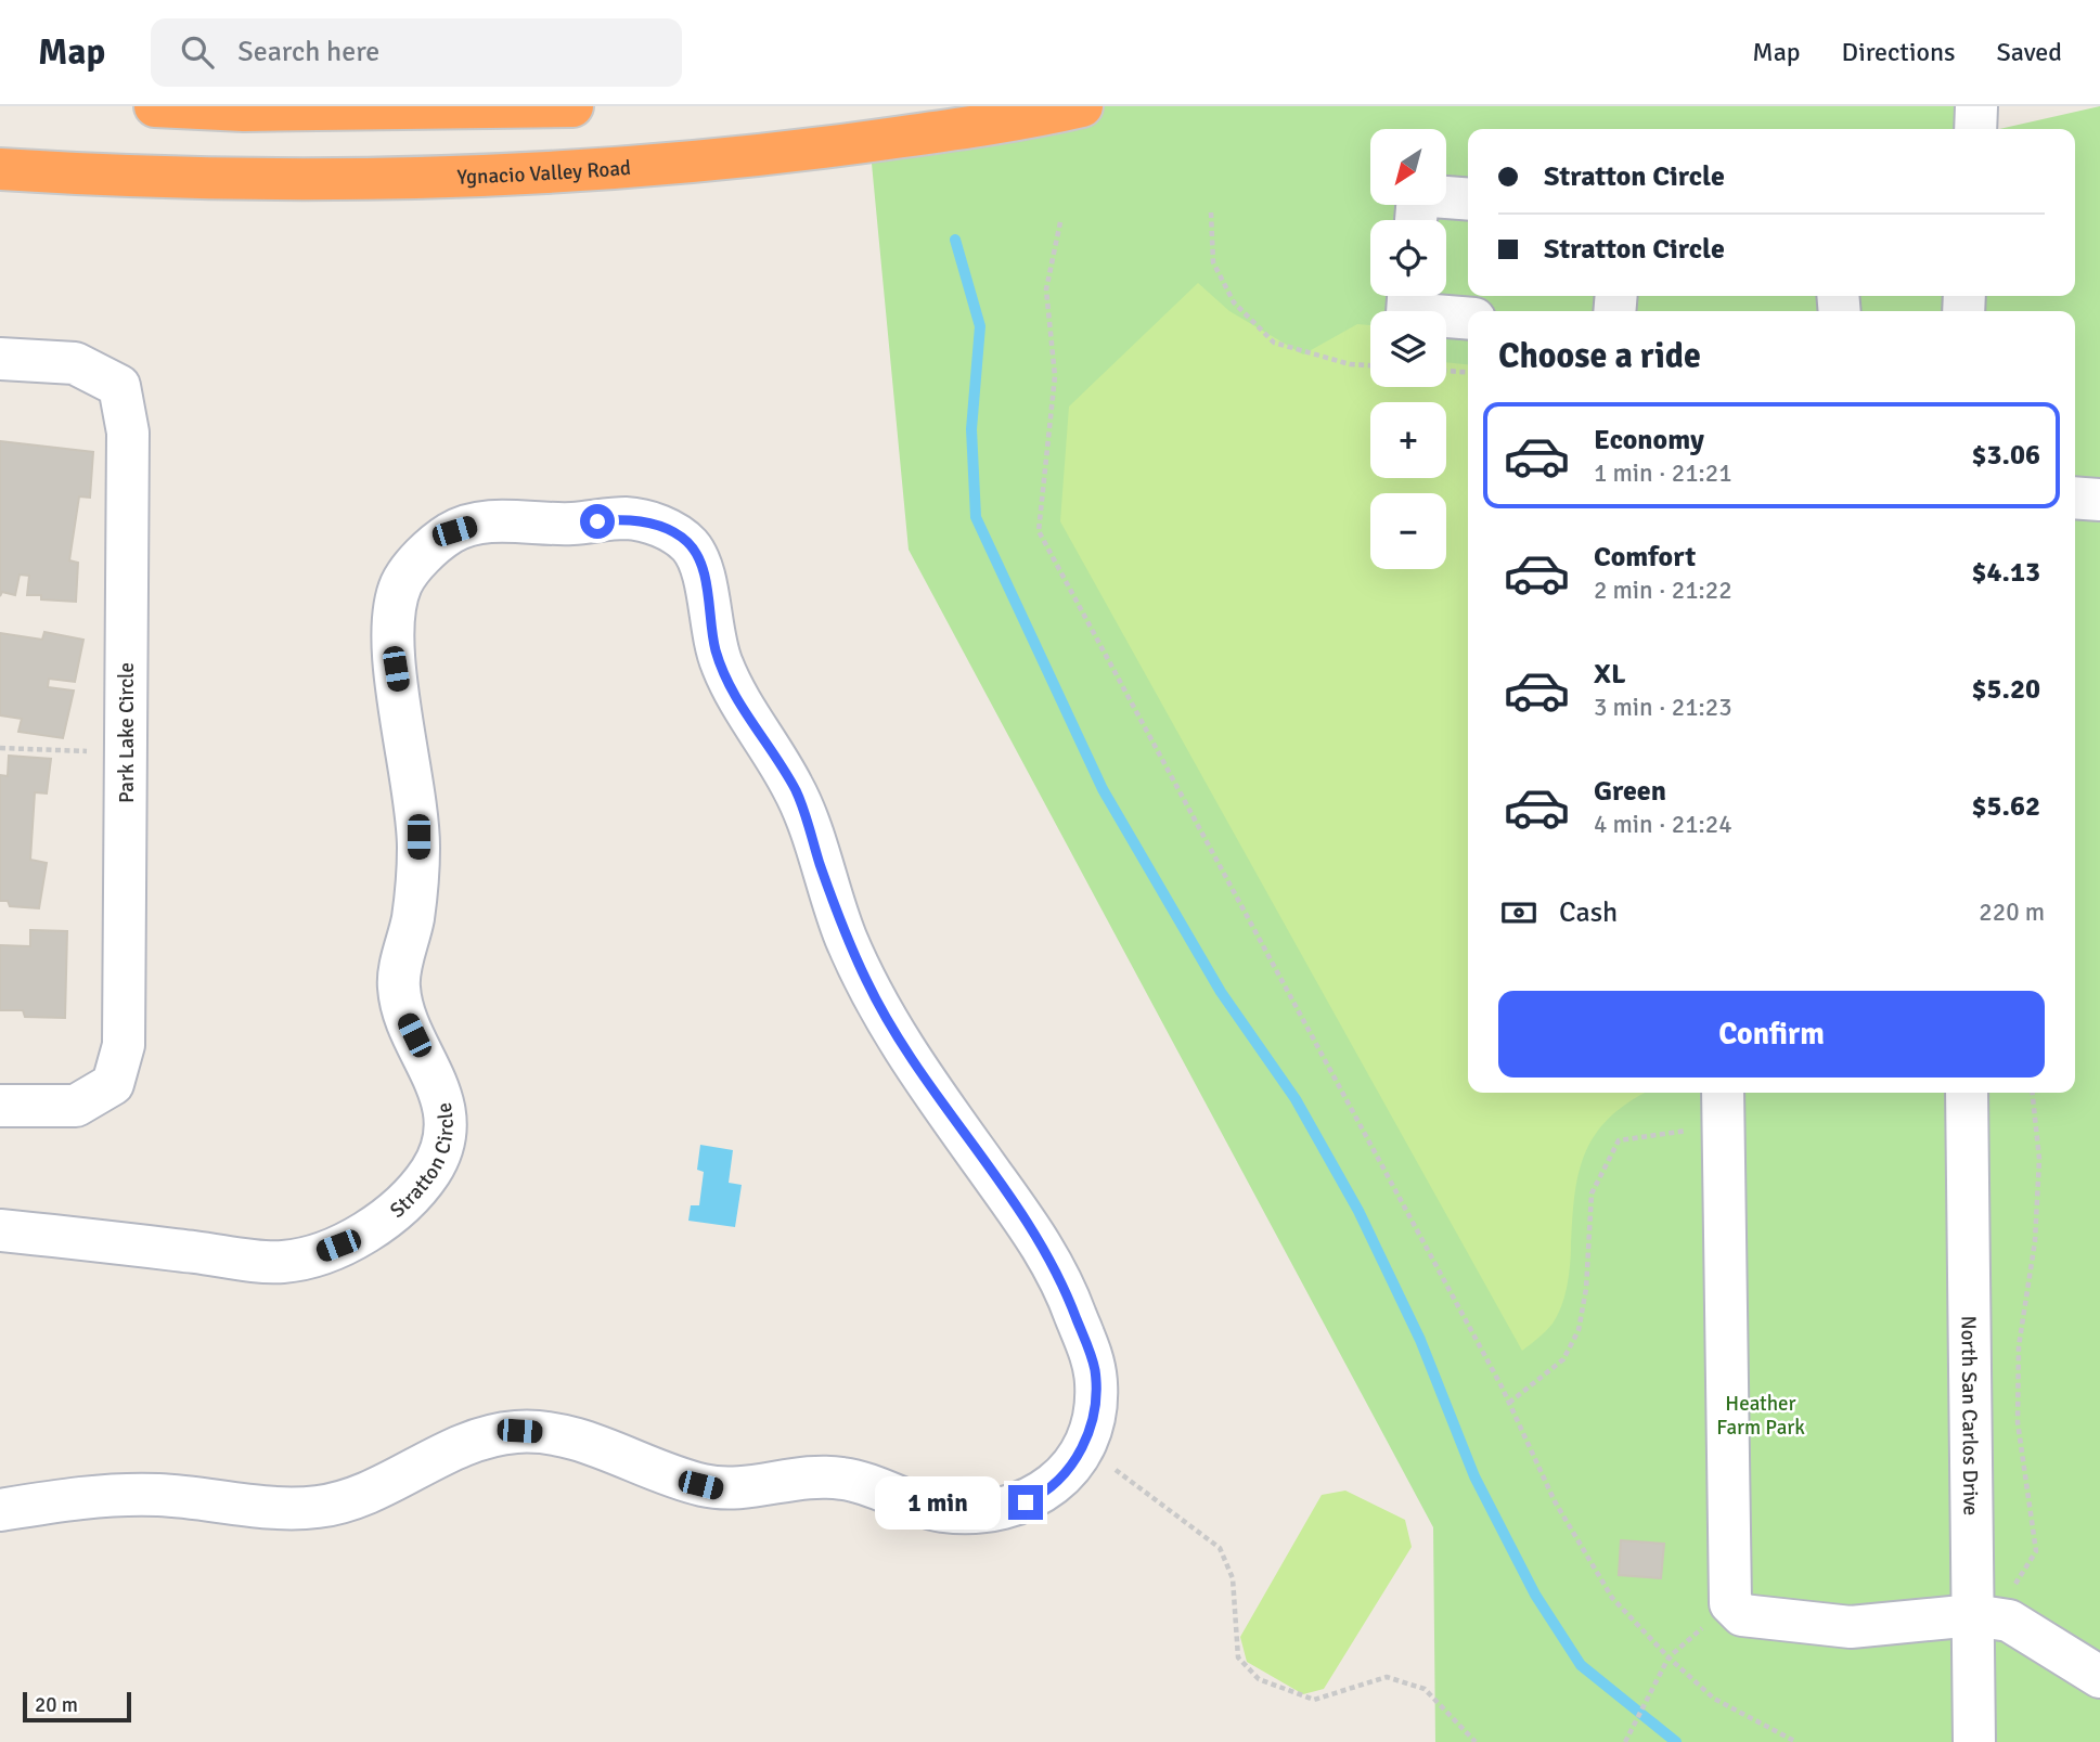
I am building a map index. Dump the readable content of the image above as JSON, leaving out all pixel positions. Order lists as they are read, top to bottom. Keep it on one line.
{"streets":{"highway":["Ygnacio Valley Road"],"street":["Park Lake Circle","Stratton Circle","North San Carlos Drive"]},"parks":["Heather Farm Park"],"scale_bar":"20 m","north":"bottom left","page":{"header":"Map","search":"Search here","nav":["Map","Directions","Saved"],"map_buttons":["+","−"],"banner":["Stratton Circle","Stratton Circle"],"heading":"Choose a ride","list":[{"name":"Economy","note":"1 min · 21:21","value":"$3.06"},{"name":"Comfort","note":"2 min · 21:22","value":"$4.13"},{"name":"XL","note":"3 min · 21:23","value":"$5.20"},{"name":"Green","note":"4 min · 21:24","value":"$5.62"}],"pay":["Cash","220 m"],"buttons":"Confirm","bubble":"1 min","scale":"20 m"}}
